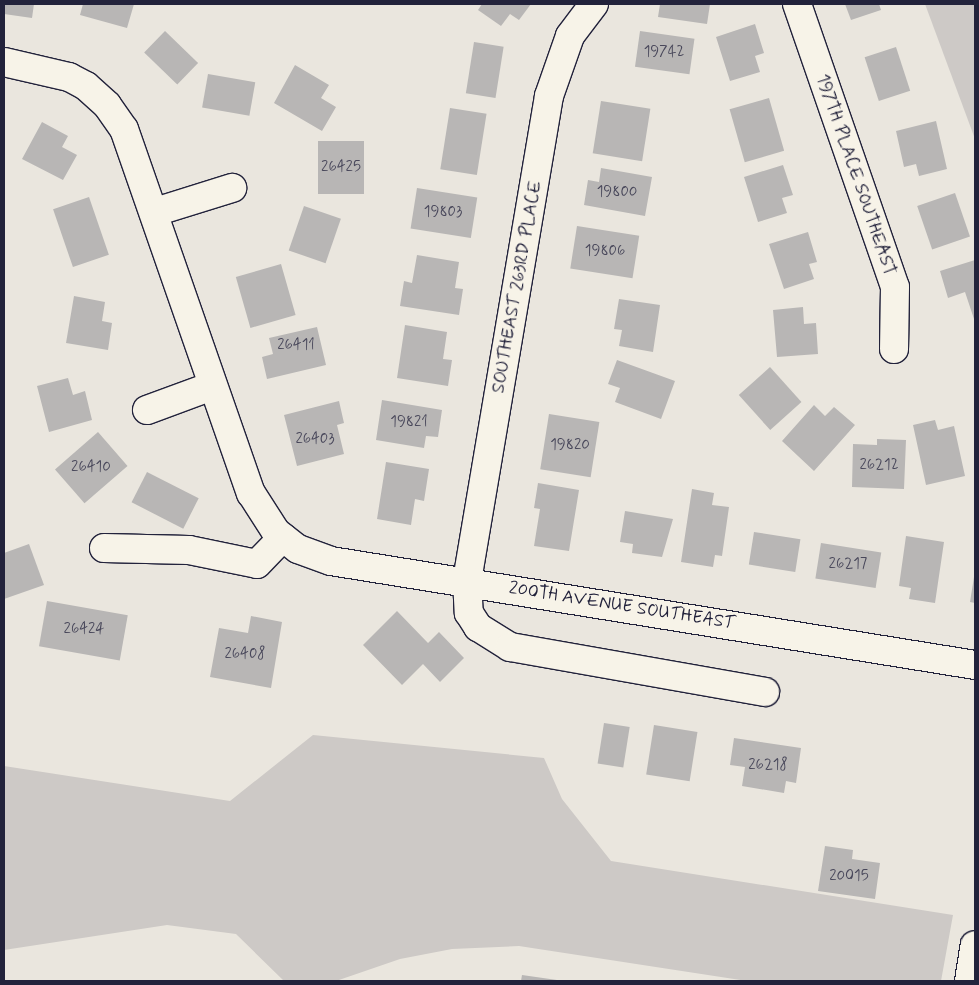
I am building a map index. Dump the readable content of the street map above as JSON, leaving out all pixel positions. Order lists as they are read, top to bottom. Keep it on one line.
{"streets":{"street":["197TH PLACE SOUTHEAST","SOUTHEAST 263RD PLACE","200TH AVENUE SOUTHEAST"]},"crossings":[["SOUTHEAST 263RD PLACE","200TH AVENUE SOUTHEAST"]],"house_numbers":["19742","26425","19800","19803","19806","26411","19821","26403","19820","26212","26410","26217","26424","26408","26218","20015"]}
